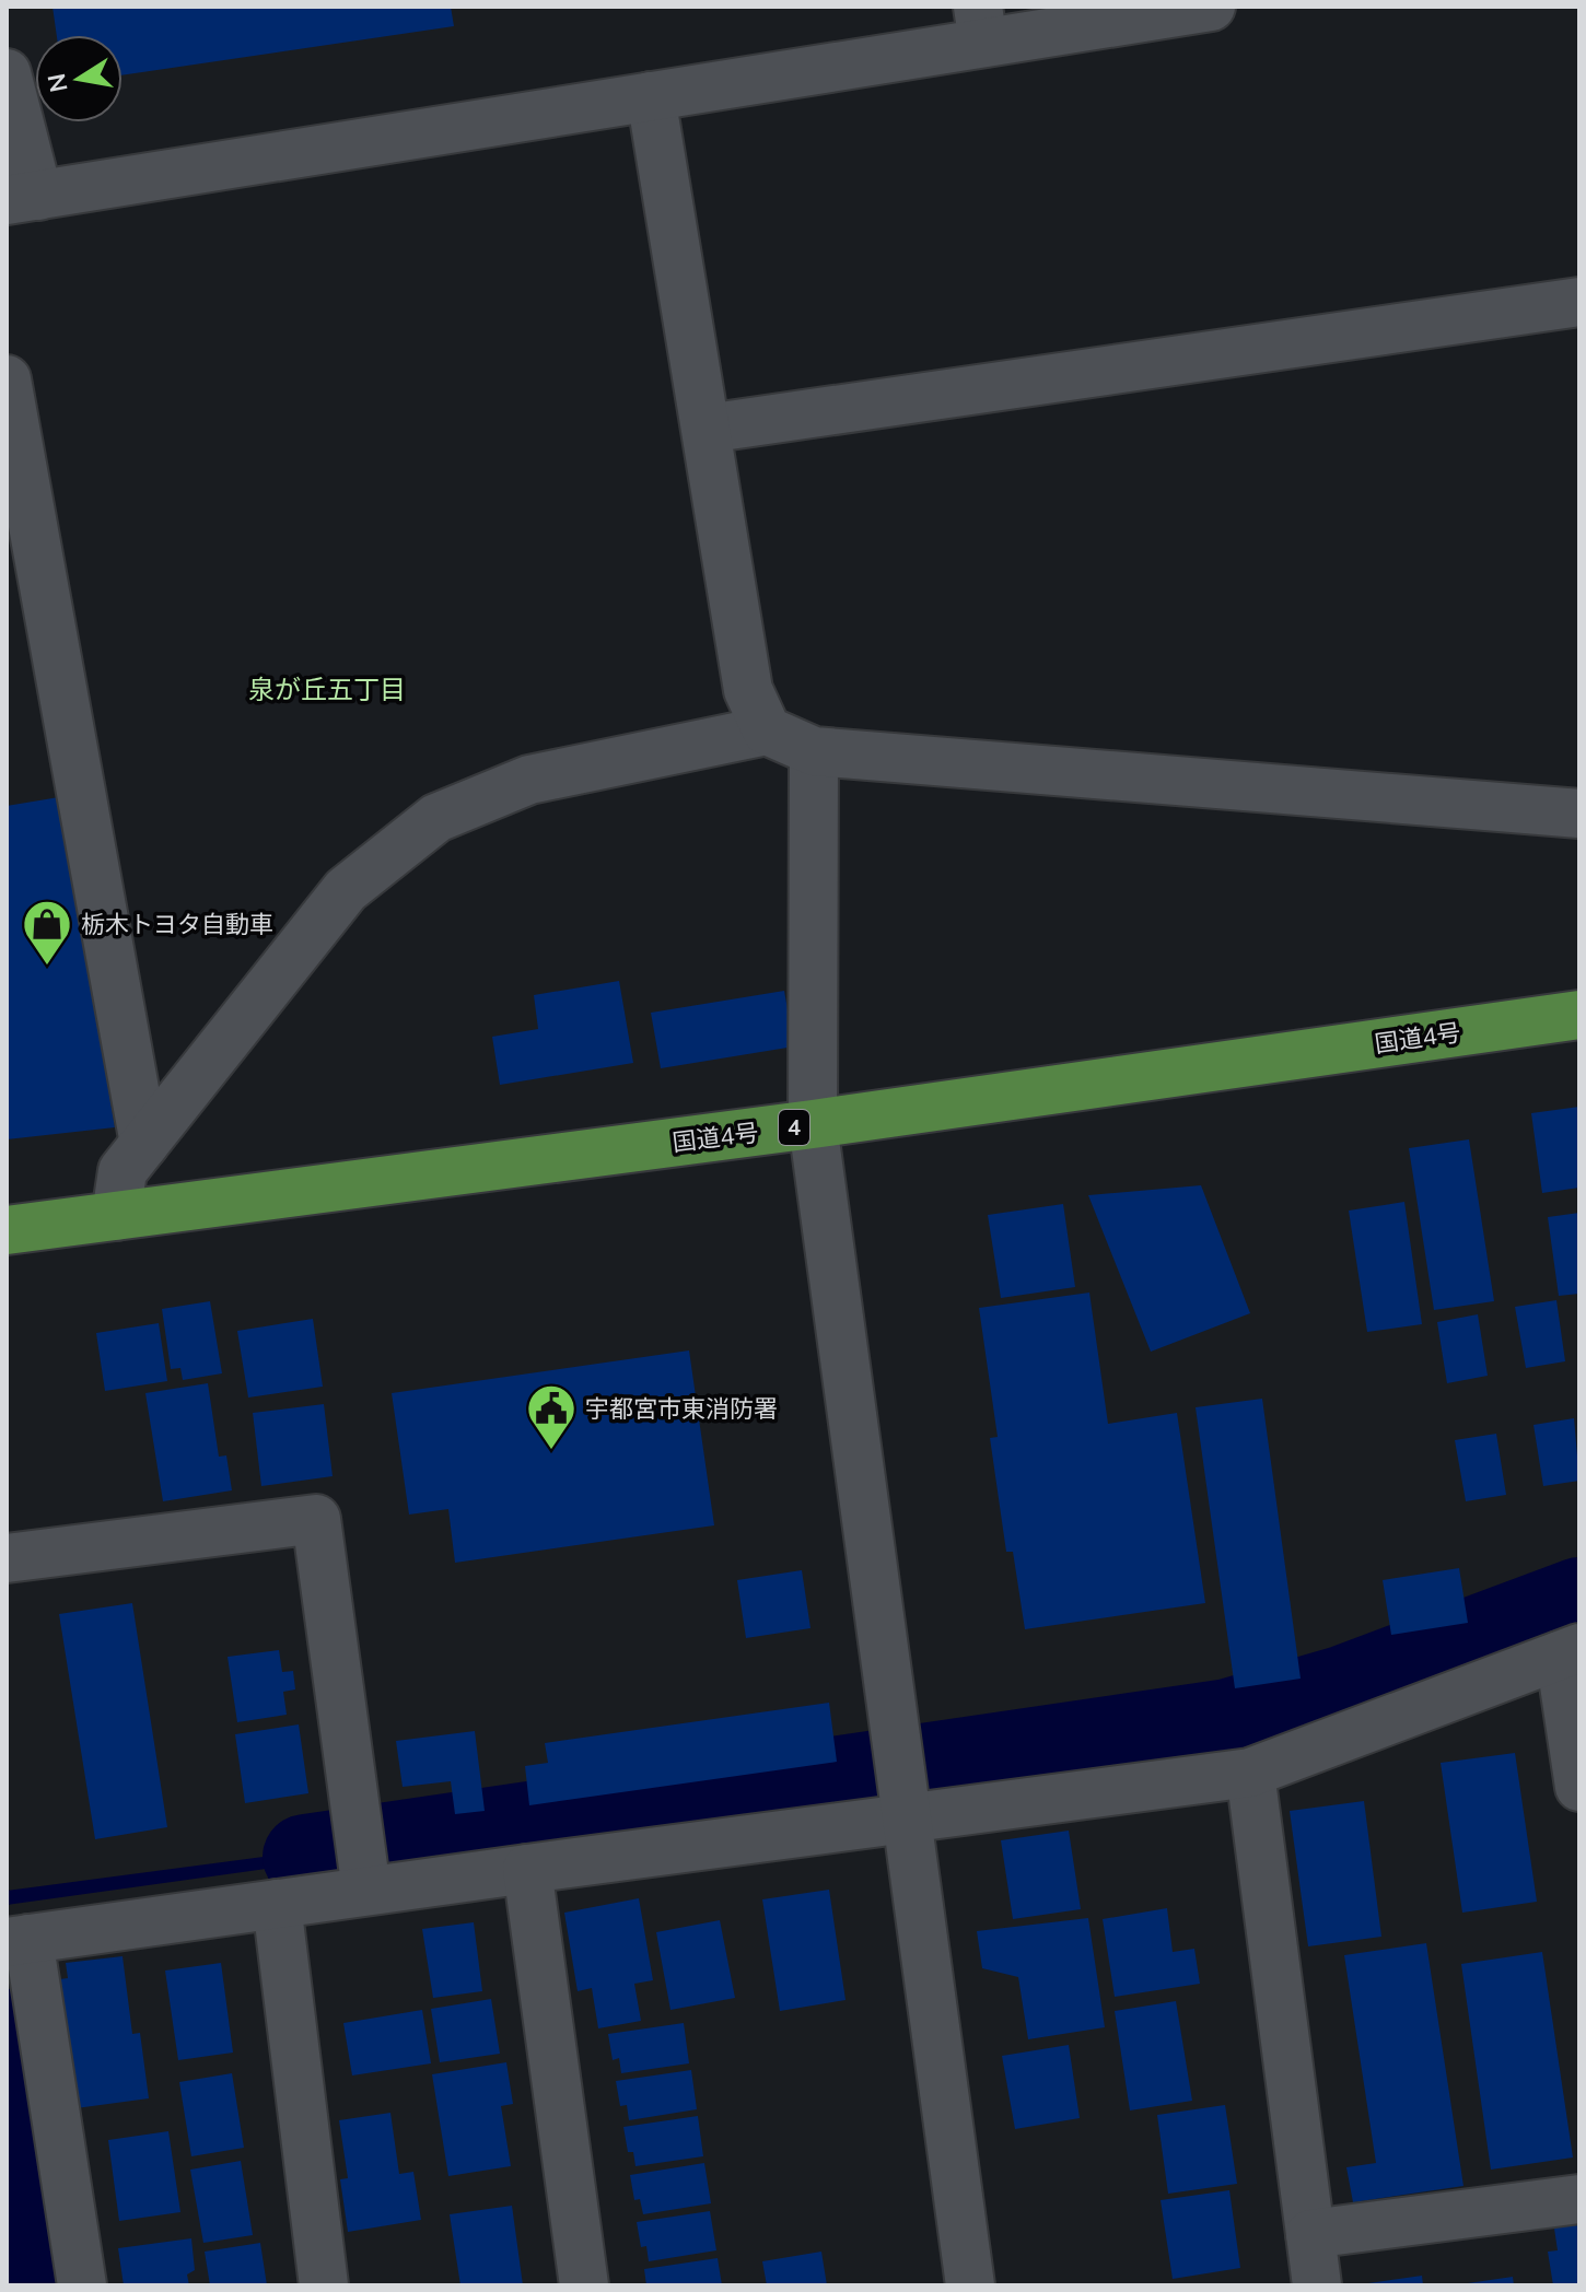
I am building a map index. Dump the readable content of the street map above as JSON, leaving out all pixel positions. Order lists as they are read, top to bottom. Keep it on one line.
{"streets":{"highway":["国道4号","4"]},"districts":["泉が丘五丁目"],"places":{"shop":["栃木トヨタ自動車"],"public building":["宇都宮市東消防署"]},"north":"left"}
